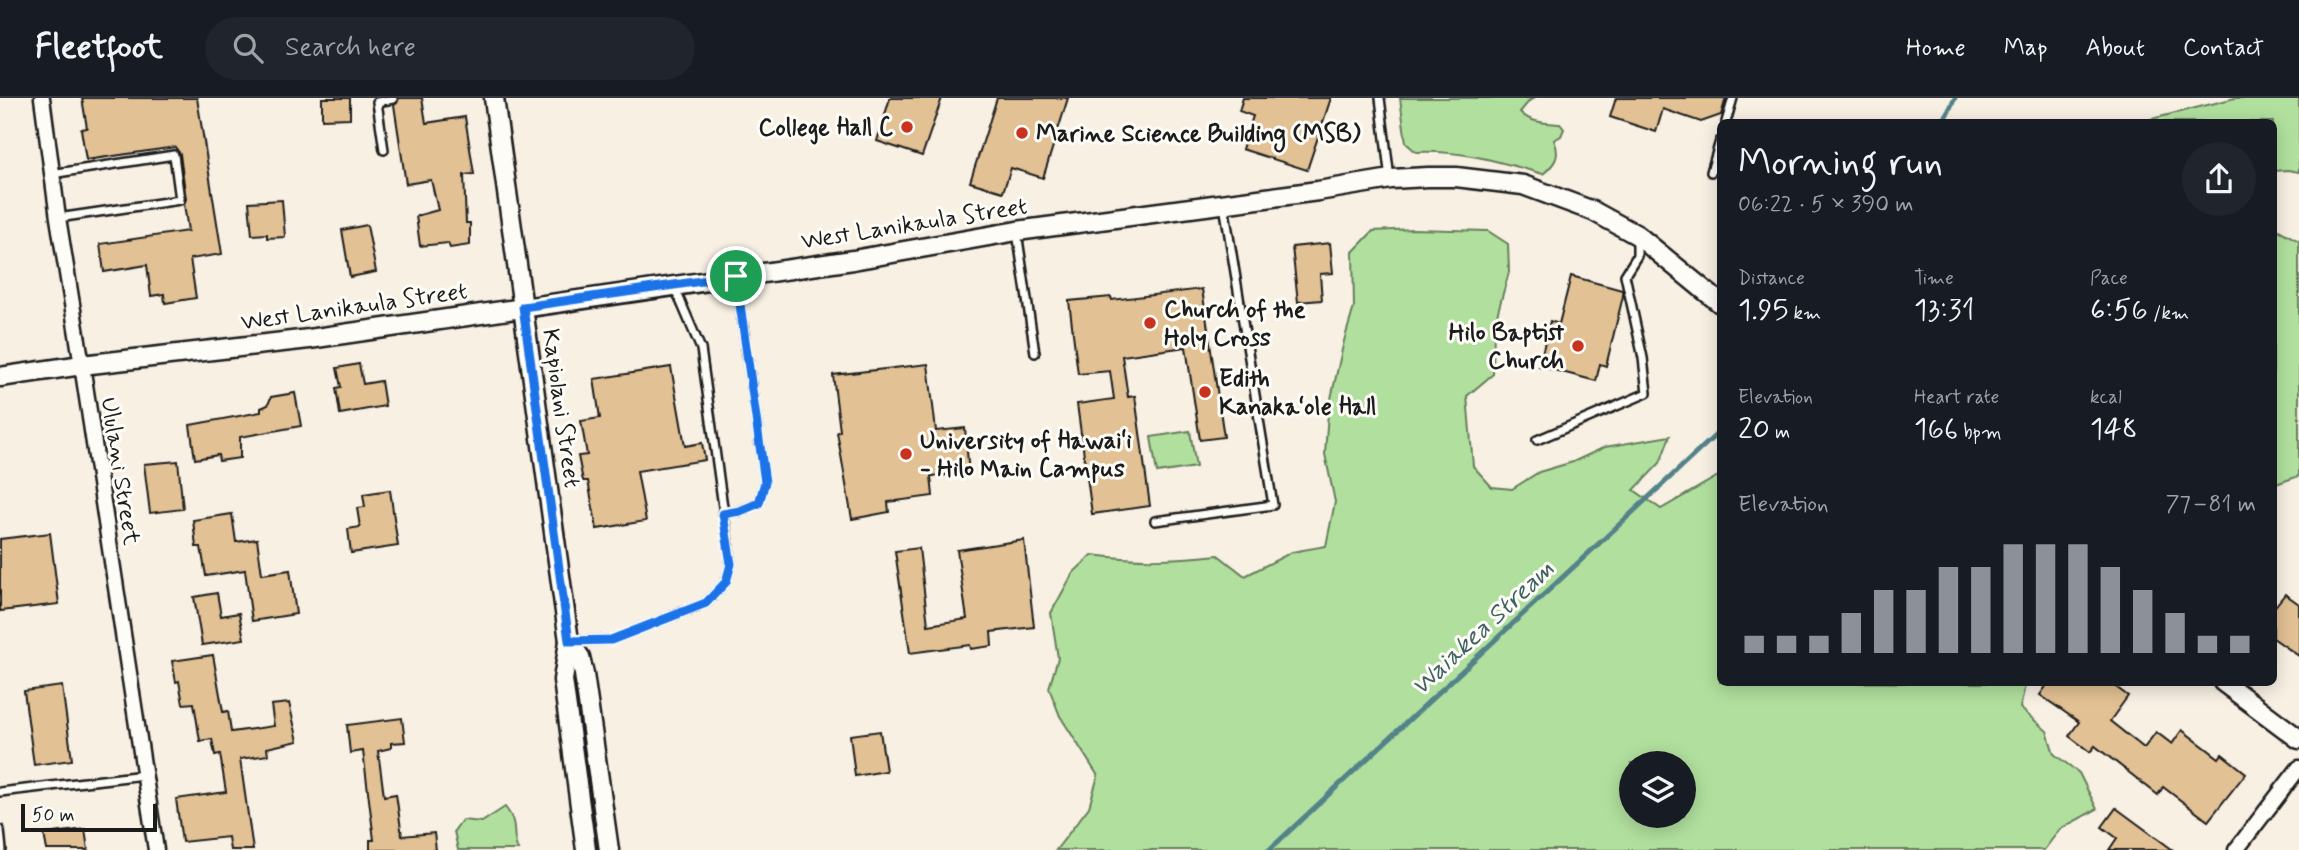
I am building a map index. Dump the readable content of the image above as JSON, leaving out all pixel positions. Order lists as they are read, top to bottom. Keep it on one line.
{"streets":{"street":["West Lanikaula Street","Kapiolani Street","Ululani Street"]},"crossings":[["West Lanikaula Street","Kapiolani Street"],["West Lanikaula Street","Ululani Street"]],"water":["Waiakea Stream"],"places":["College Hall C","Marine Science Building (MSB)","Church of the Holy Cross","Hilo Baptist Church","Edith Kanaka‘ole Hall","University of Hawaiʻi - Hilo Main Campus"],"scale_bar":"50 m","page":{"header":"Fleetfoot","search":"Search here","nav":["Home","Map","About","Contact"],"heading":["Morning run","06:22 · 5 × 390 m"],"stats":[["Distance","1.95 km"],["Time","13:31"],["Pace","6:56 /km"],["Elevation","20 m"],["Heart rate","166 bpm"],["kcal","148"]],"chart":["Elevation","77–81 m"],"scale":"50 m"}}
